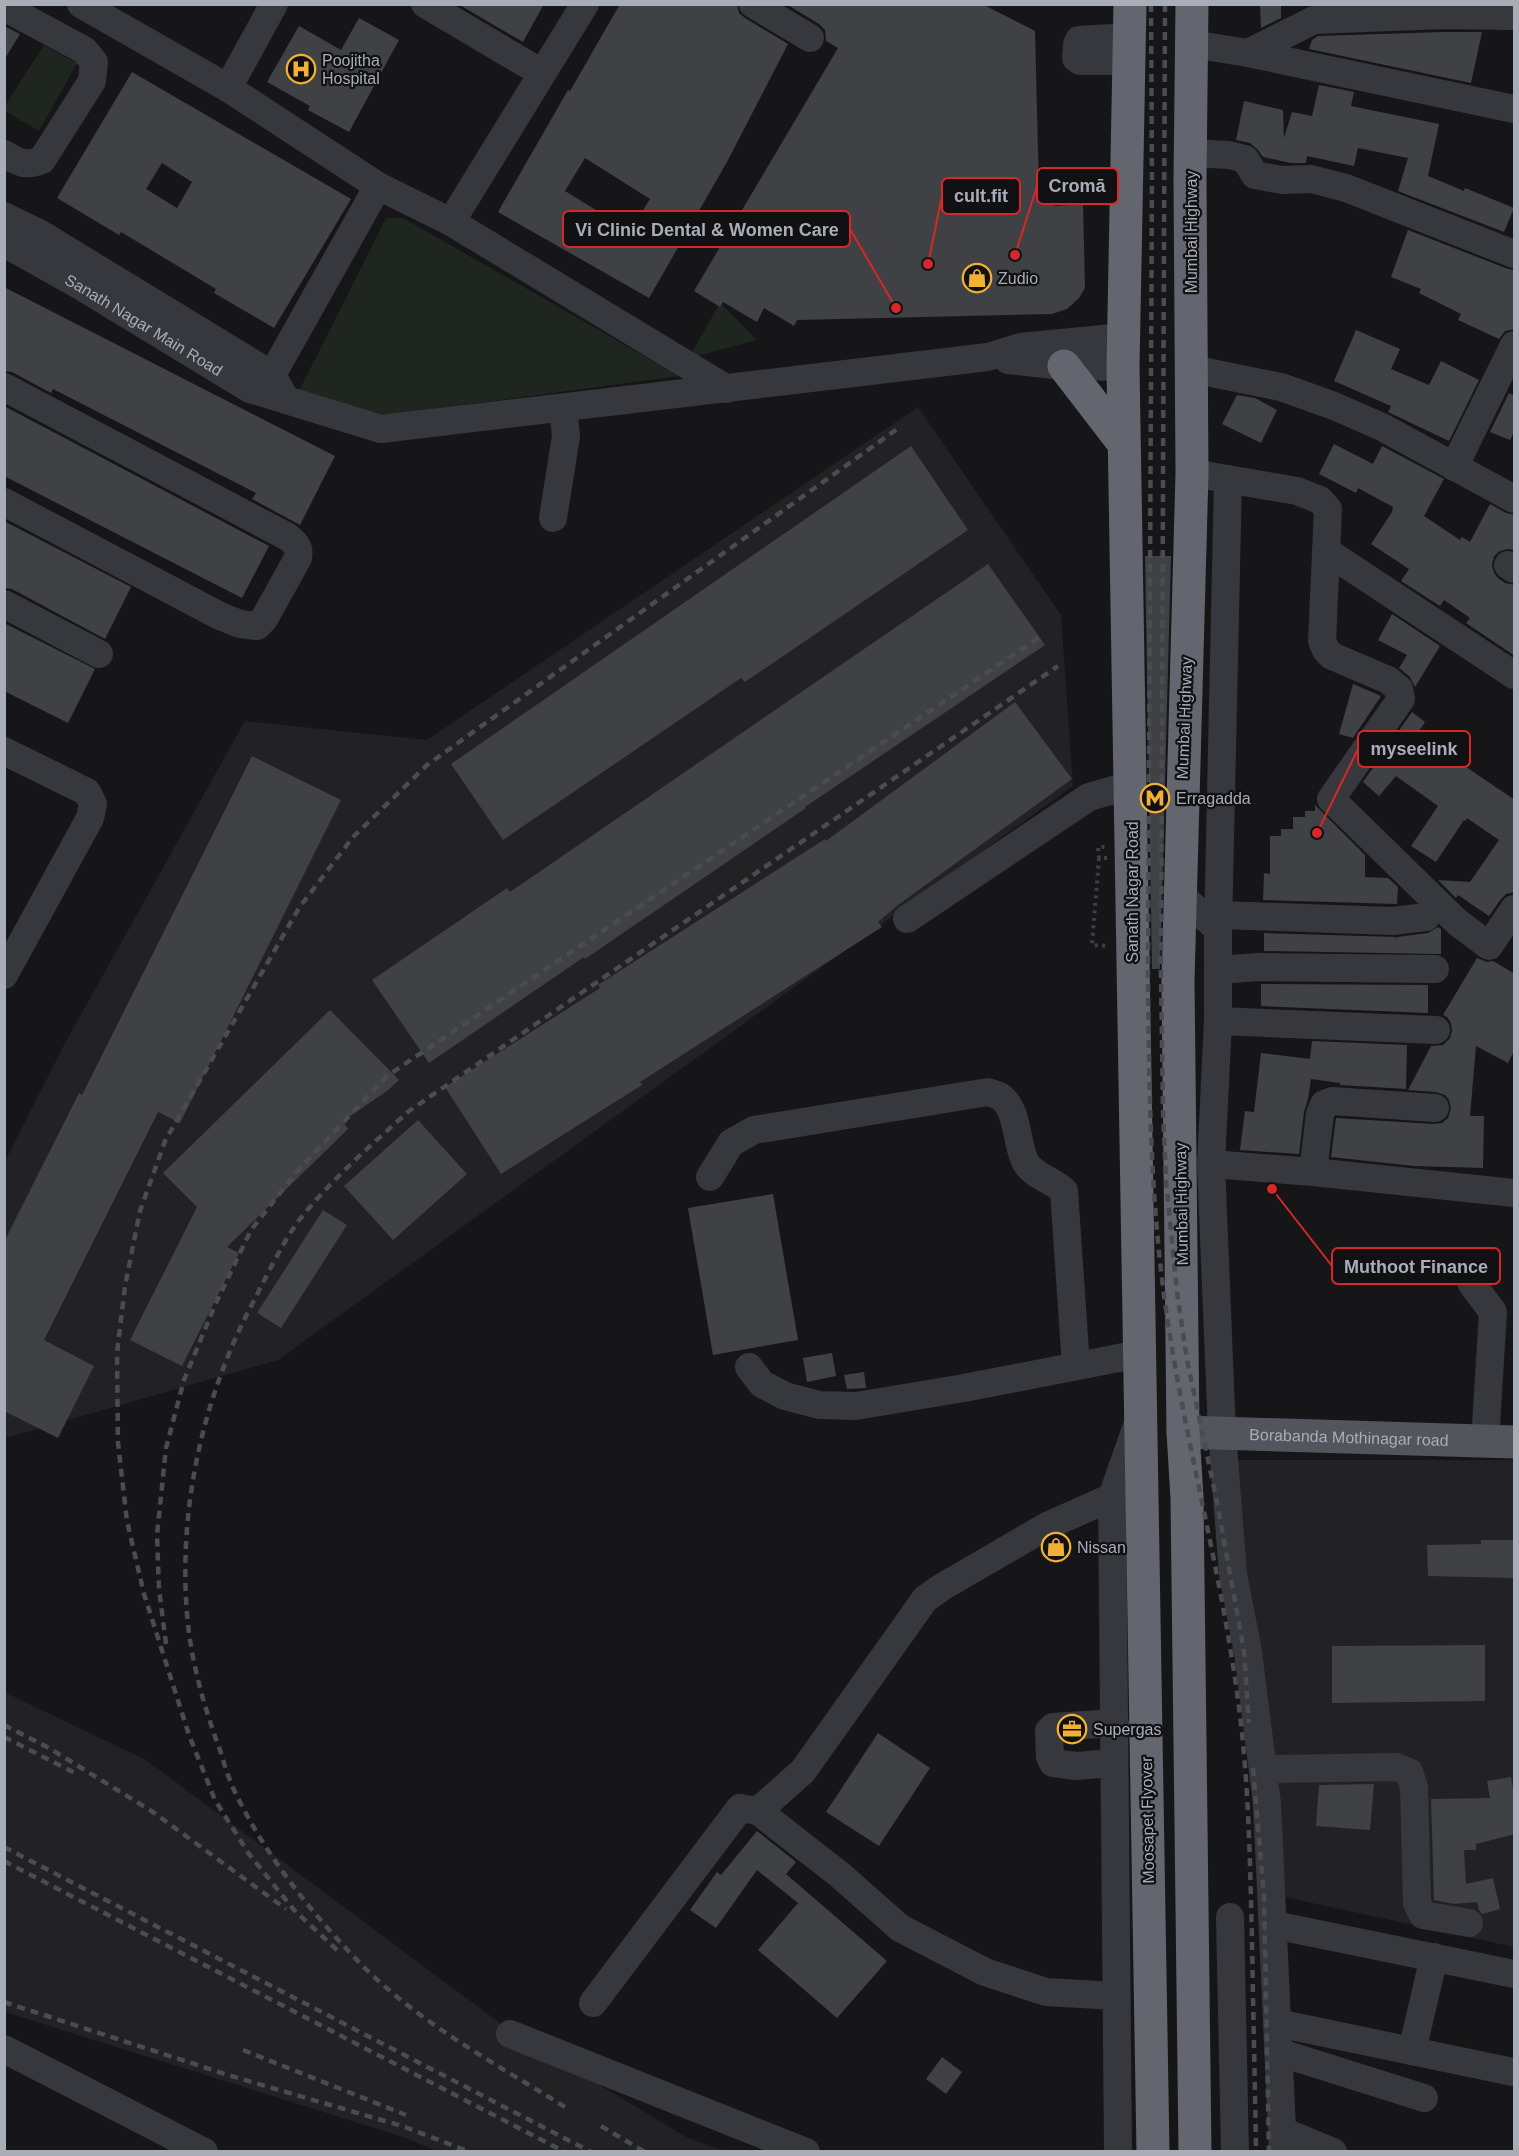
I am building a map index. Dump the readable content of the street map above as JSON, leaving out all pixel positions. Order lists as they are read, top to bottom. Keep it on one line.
{"streets":{"highway":["Mumbai Highway","Sanath Nagar Road","Moosapet Flyover"],"main road":["Borabanda Mothinagar road"],"street":["Sanath Nagar Main Road"]},"crossings":[["Mumbai Highway","Borabanda Mothinagar road"],["Sanath Nagar Road","Moosapet Flyover"]],"places":{"hospital":["Poojitha Hospital"],"other":["Cromā","cult.fit","Vi Clinic Dental & Women Care","myseelink","Muthoot Finance"],"shop":["Zudio","Nissan"],"metro station":["Erragadda"],"office":["Supergas"]}}
